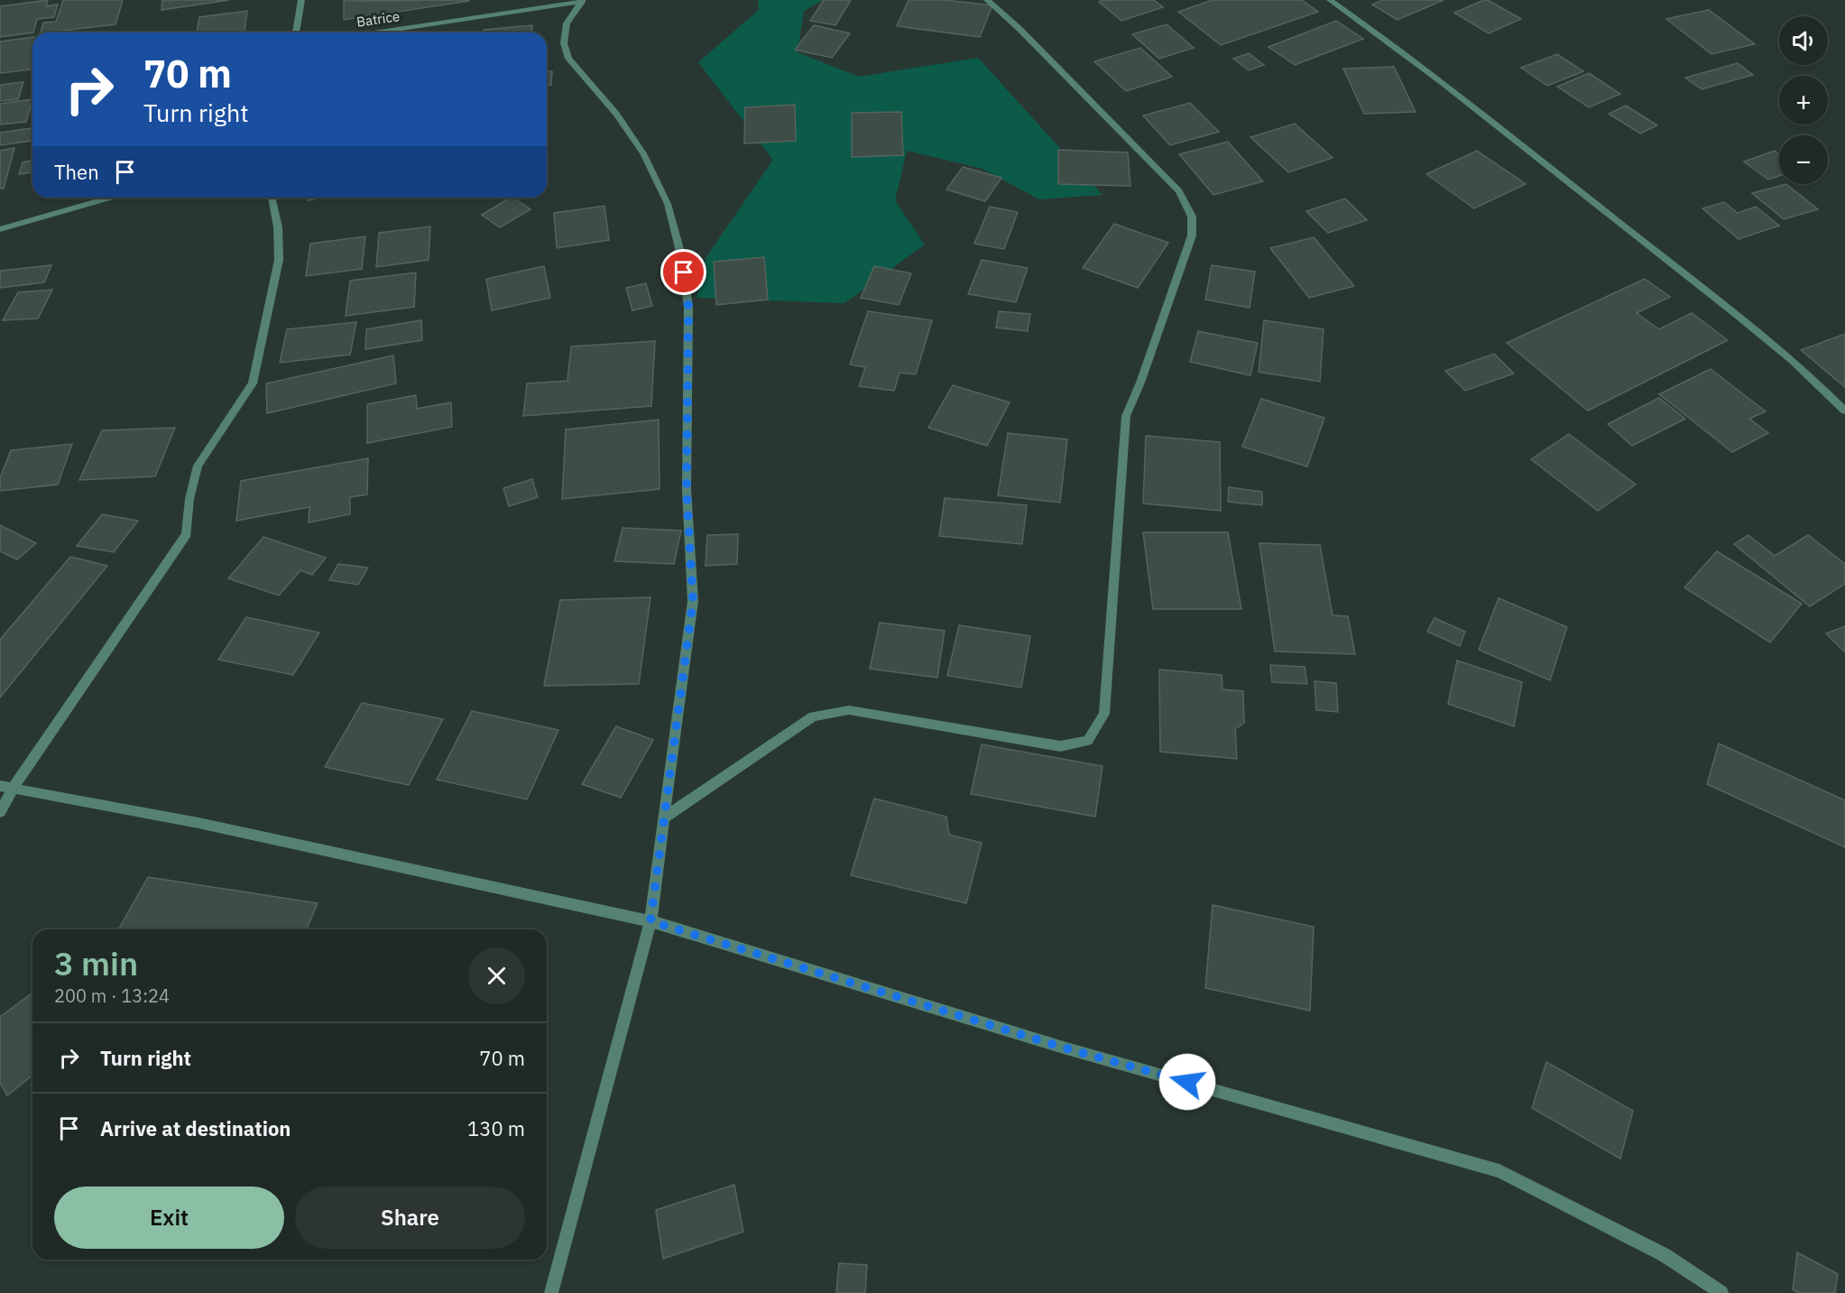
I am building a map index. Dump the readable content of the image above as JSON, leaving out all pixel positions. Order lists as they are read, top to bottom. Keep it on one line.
{"streets":{"street":["Batrice"]},"page":{"map_buttons":["+","−"],"turn":["70 m","Turn right"],"then":"Then","heading":["3 min","200 m · 13:24"],"list":[{"name":"Turn right","value":"70 m"},{"name":"Arrive at destination","value":"130 m"}],"buttons":["Exit","Share"]}}
